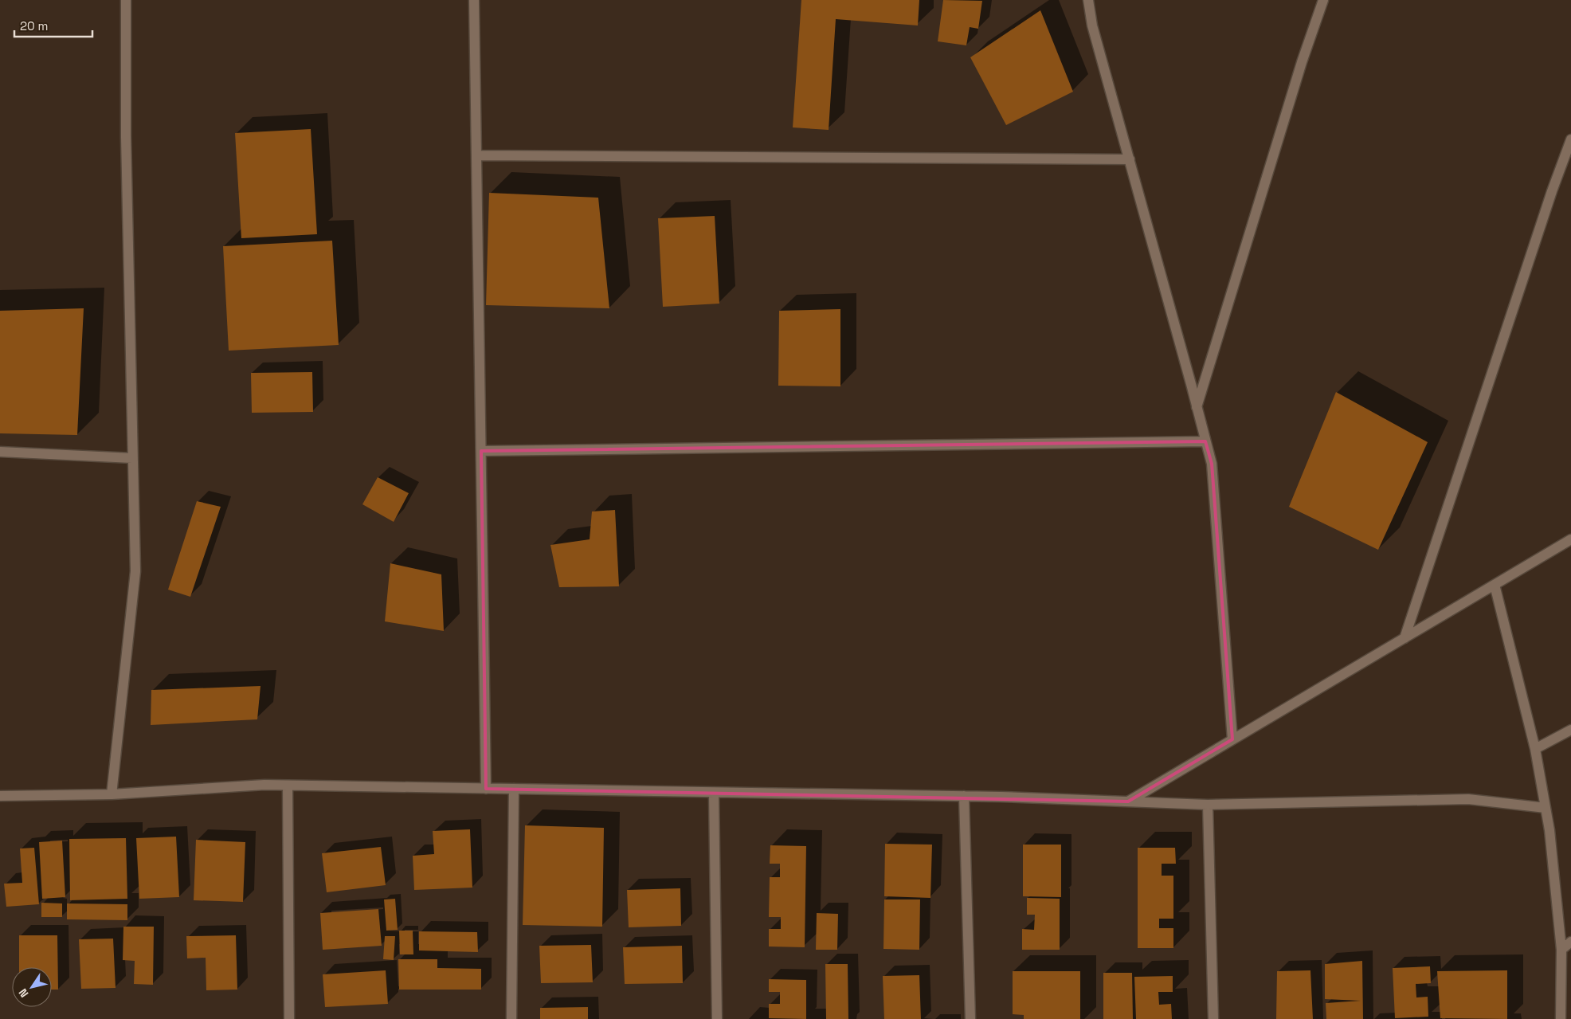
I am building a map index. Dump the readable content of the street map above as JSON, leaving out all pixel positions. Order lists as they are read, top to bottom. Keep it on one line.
{"scale_bar":"20 m","north":"bottom left"}
